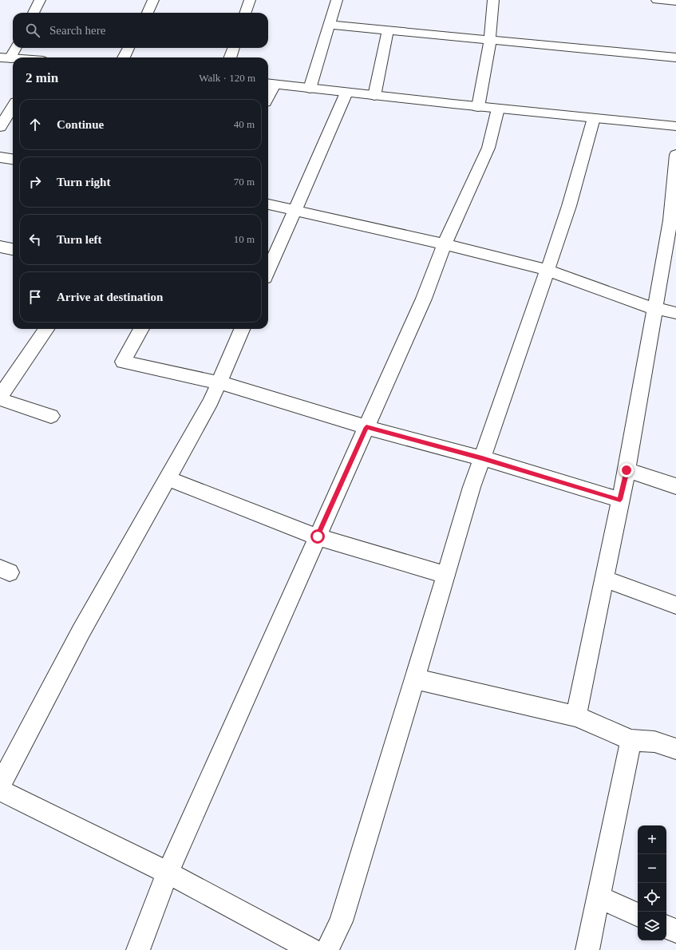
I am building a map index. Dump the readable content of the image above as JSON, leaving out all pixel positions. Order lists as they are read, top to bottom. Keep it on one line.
{"page":{"search":"Search here","heading":["2 min","Walk · 120 m"],"list":[["Continue","40 m"],["Turn right","70 m"],["Turn left","10 m"],"Arrive at destination"],"map_buttons":["+","−"]}}
